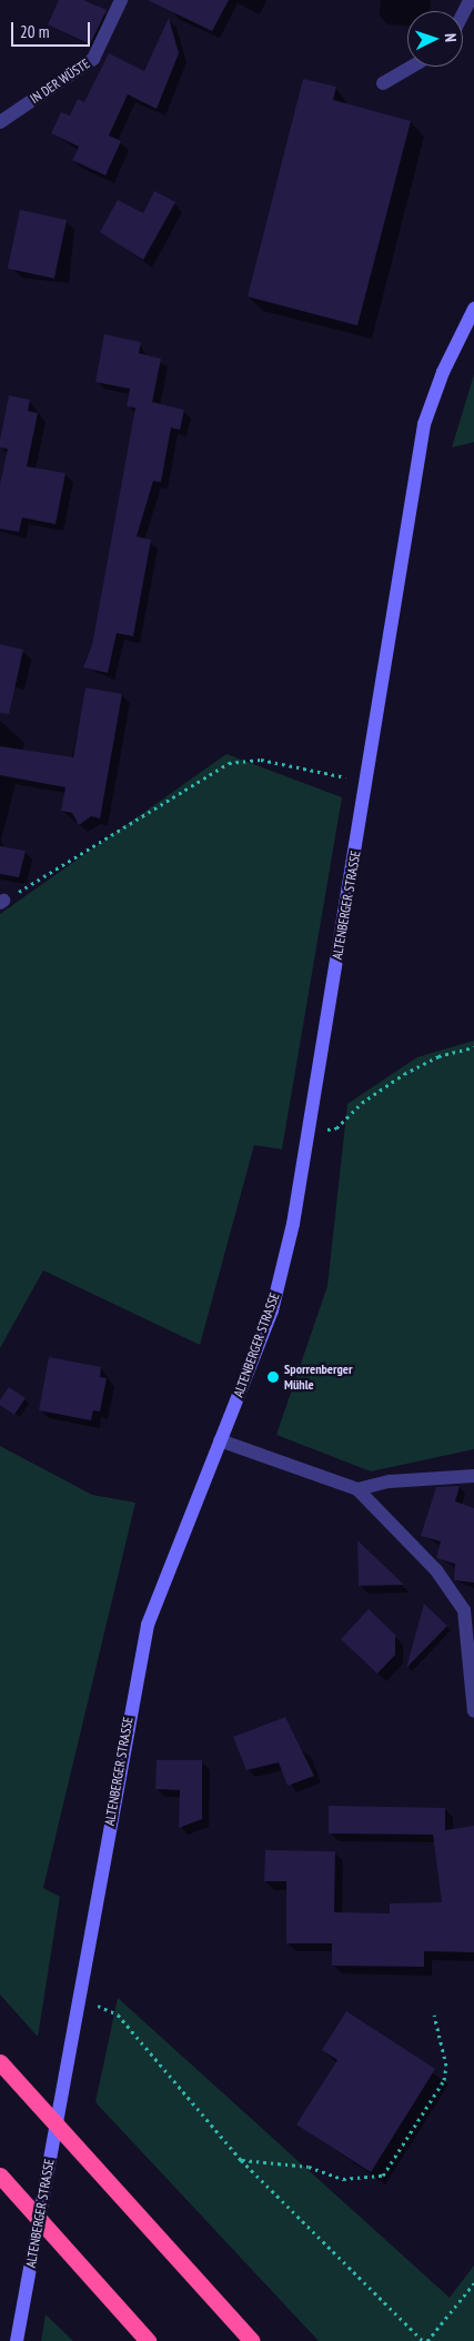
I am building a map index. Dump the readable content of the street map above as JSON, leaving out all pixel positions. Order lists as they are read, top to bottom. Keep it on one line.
{"streets":{"main road":["ALTENBERGER STRASSE"],"street":["IN DER WÜSTE"]},"places":["Sporrenberger Mühle"],"scale_bar":"20 m","north":"right"}
